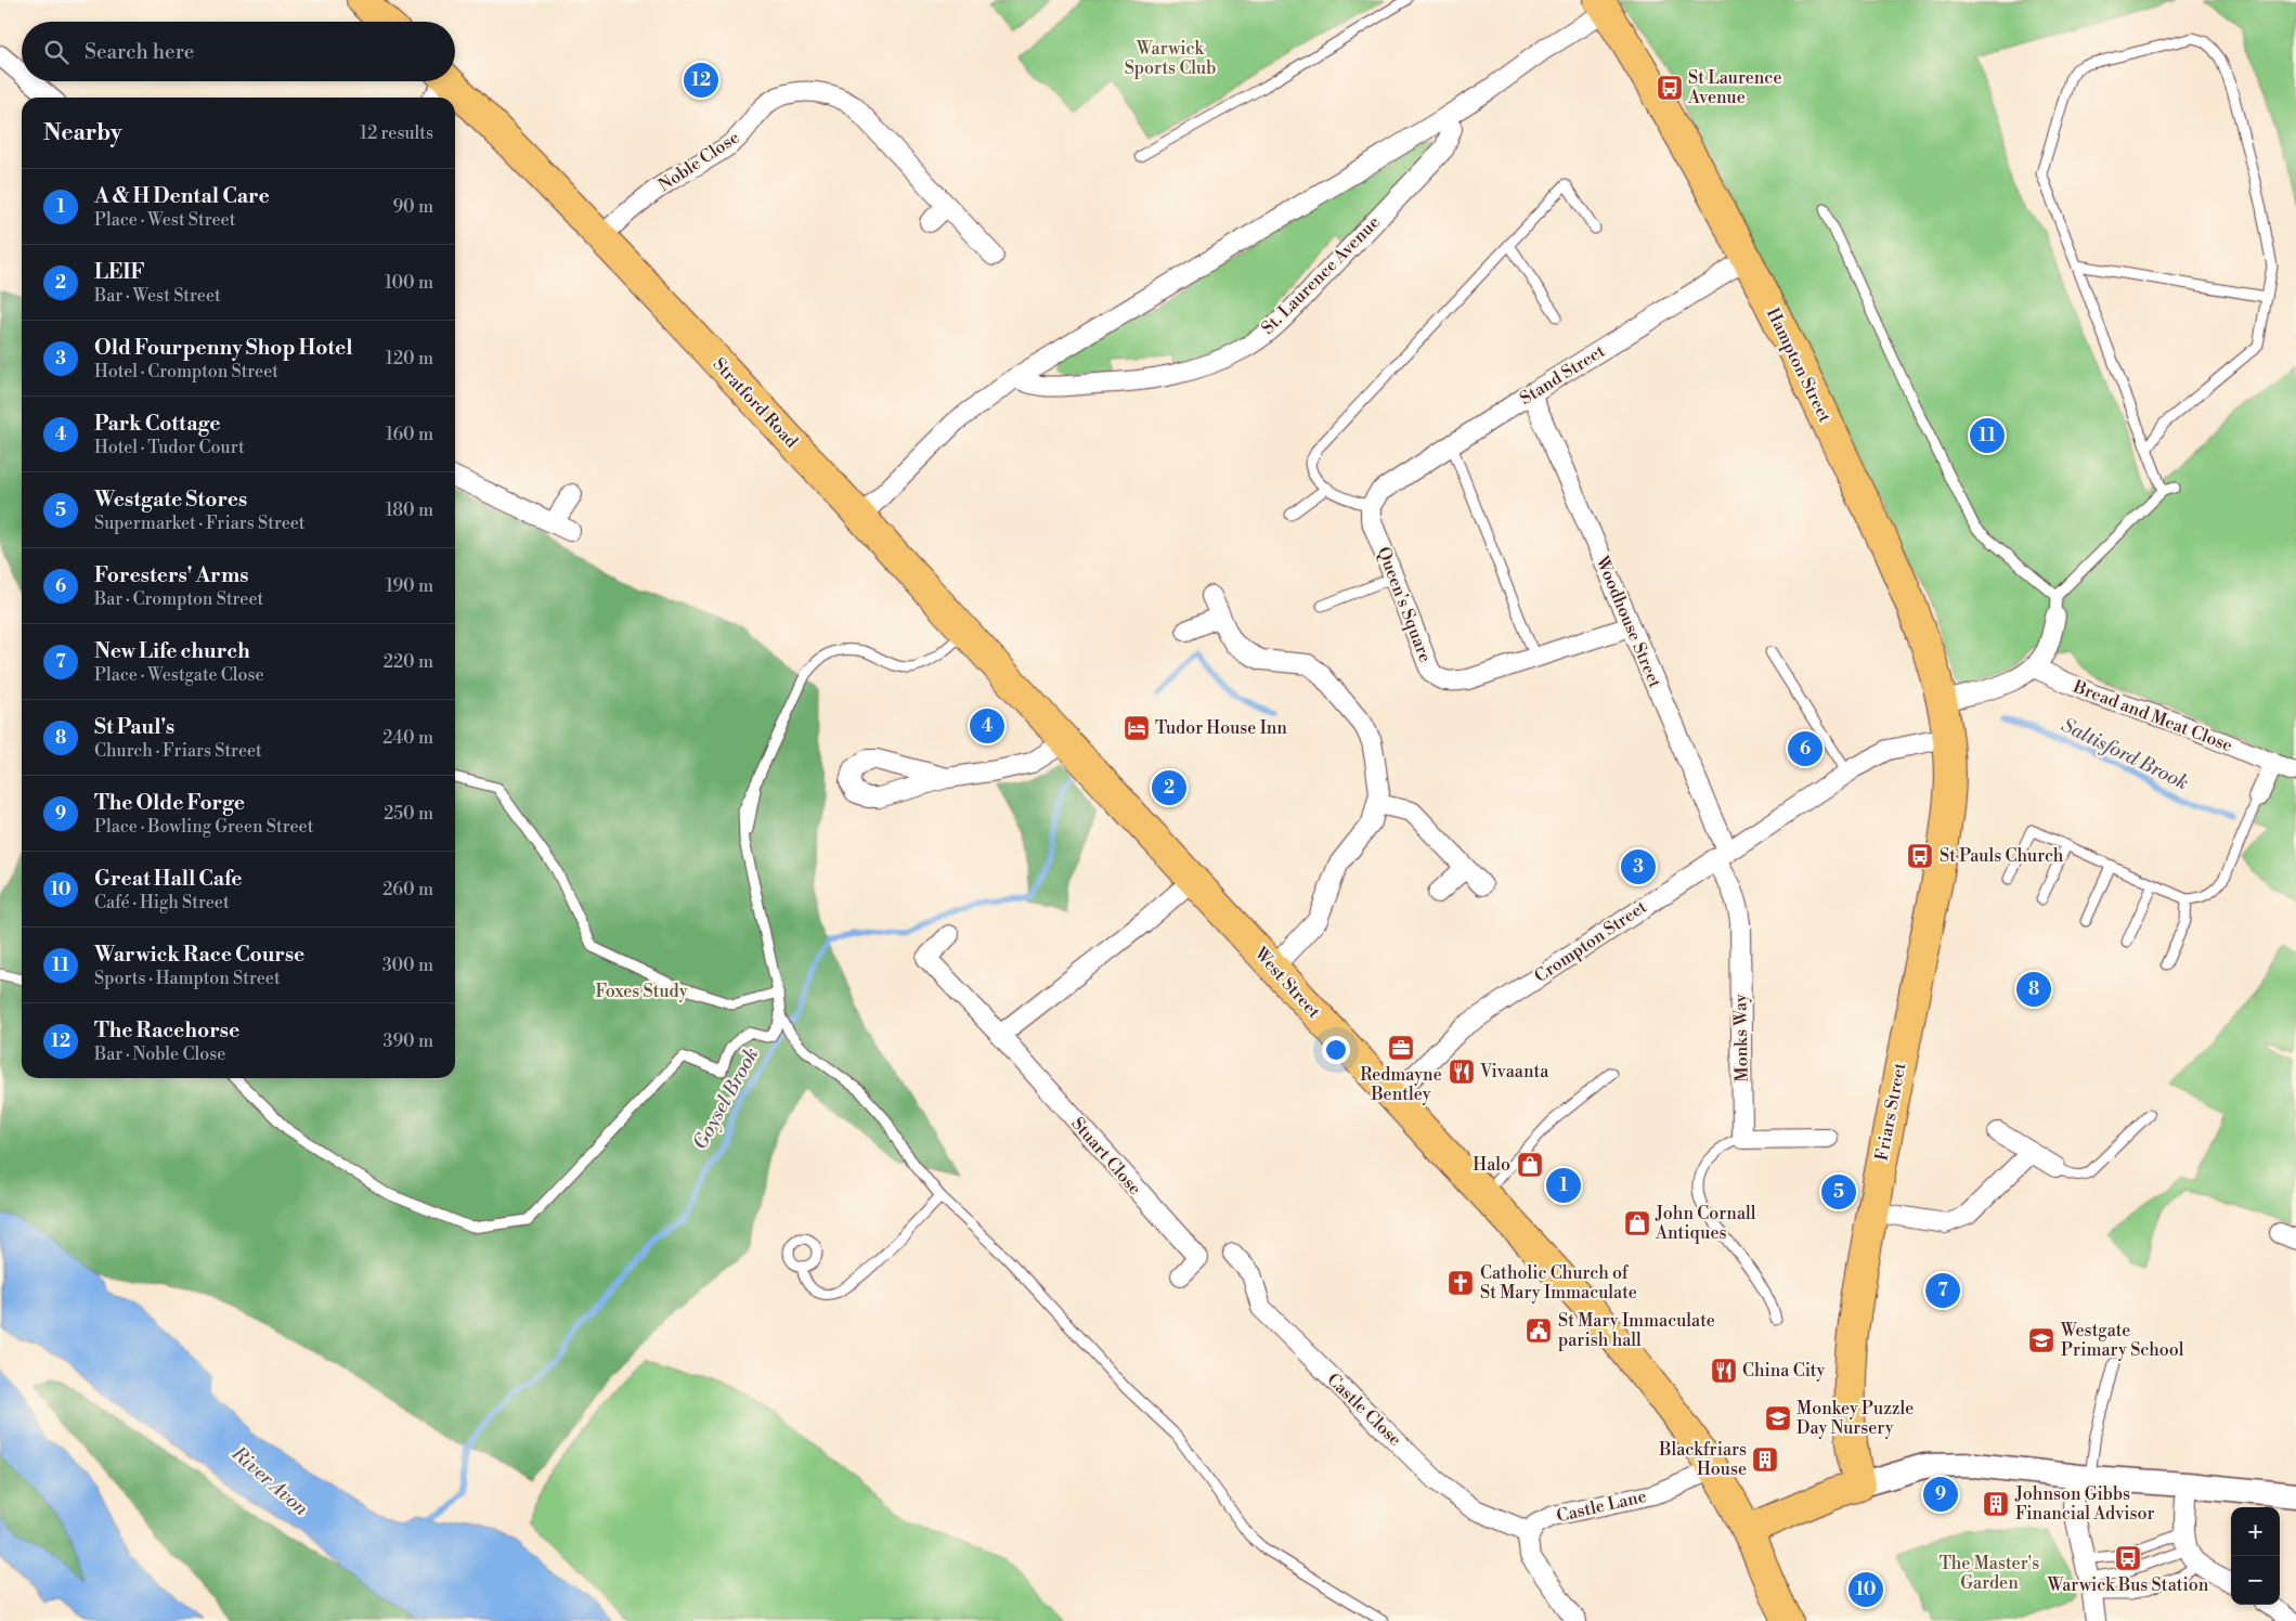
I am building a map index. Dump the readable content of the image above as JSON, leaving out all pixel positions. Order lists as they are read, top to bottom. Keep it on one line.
{"streets":{"main road":["Hampton Street","Stratford Road","West Street","Friars Street"],"street":["Noble Close","St. Laurence Avenue","Stand Street","Queen's Square","Woodhouse Street","Bread and Meat Close","Crompton Street","Monks Way","Stuart Close","Castle Close","Castle Lane"]},"crossings":[["Noble Close","Stratford Road"],["Hampton Street","Stand Street"],["Hampton Street","Crompton Street"],["Hampton Street","Friars Street"],["Stand Street","Queen's Square"],["Stand Street","Woodhouse Street"],["Stratford Road","West Street"],["Queen's Square","Woodhouse Street"],["Woodhouse Street","Crompton Street"],["Woodhouse Street","Monks Way"],["Crompton Street","West Street"],["Crompton Street","Monks Way"],["Crompton Street","Friars Street"],["West Street","Castle Lane"],["Castle Close","Castle Lane"]],"water":["Saltisford Brook","Goysel Brook","River Avon"],"parks":["Warwick Sports Club","Foxes Study","The Master's Garden"],"places":{"bus stop":["St Laurence Avenue","St Pauls Church","Warwick Bus Station"],"hotel":["Tudor House Inn"],"office":["Redmayne Bentley"],"restaurant":["Vivaanta","China City"],"shop":["Halo","John Cornall Antiques"],"church":["Catholic Church of St Mary Immaculate"],"public building":["St Mary Immaculate parish hall"],"school or university":["Westgate Primary School","Monkey Puzzle Day Nursery"],"building":["Blackfriars House","Johnson Gibbs Financial Advisor"]},"page":{"search":"Search here","pins":["12","11","4","6","2","3","8","1","5","7","9","10"],"heading":["Nearby","12 results"],"list":[{"mark":"1","name":"A & H Dental Care","note":"Place · West Street","value":"90 m"},{"mark":"2","name":"LEIF","note":"Bar · West Street","value":"100 m"},{"mark":"3","name":"Old Fourpenny Shop Hotel","note":"Hotel · Crompton Street","value":"120 m"},{"mark":"4","name":"Park Cottage","note":"Hotel · Tudor Court","value":"160 m"},{"mark":"5","name":"Westgate Stores","note":"Supermarket · Friars Street","value":"180 m"},{"mark":"6","name":"Foresters' Arms","note":"Bar · Crompton Street","value":"190 m"},{"mark":"7","name":"New Life church","note":"Place · Westgate Close","value":"220 m"},{"mark":"8","name":"St Paul's","note":"Church · Friars Street","value":"240 m"},{"mark":"9","name":"The Olde Forge","note":"Place · Bowling Green Street","value":"250 m"},{"mark":"10","name":"Great Hall Cafe","note":"Café · High Street","value":"260 m"},{"mark":"11","name":"Warwick Race Course","note":"Sports · Hampton Street","value":"300 m"},{"mark":"12","name":"The Racehorse","note":"Bar · Noble Close","value":"390 m"}],"map_buttons":["+","−"]}}
